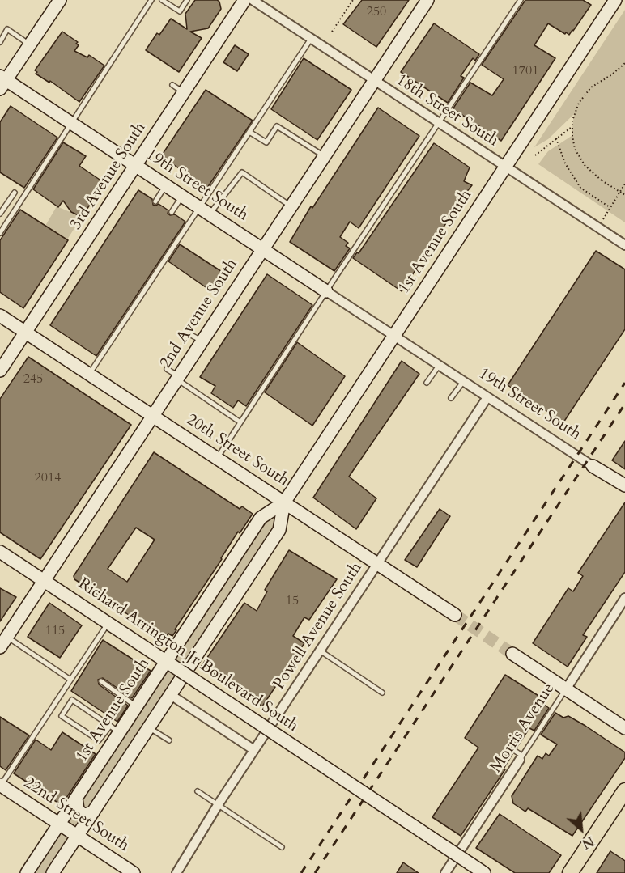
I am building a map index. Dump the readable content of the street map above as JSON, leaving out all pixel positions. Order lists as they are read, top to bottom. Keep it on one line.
{"streets":{"street":["18th Street South","3rd Avenue South","19th Street South","1st Avenue South","2nd Avenue South","20th Street South","Powell Avenue South","Richard Arrington Jr Boulevard South","Morris Avenue","22nd Street South"]},"crossings":[["18th Street South","1st Avenue South"],["18th Street South","2nd Avenue South"],["3rd Avenue South","19th Street South"],["3rd Avenue South","20th Street South"],["19th Street South","1st Avenue South"],["19th Street South","2nd Avenue South"],["19th Street South","Powell Avenue South"],["1st Avenue South","20th Street South"],["1st Avenue South","Richard Arrington Jr Boulevard South"],["1st Avenue South","22nd Street South"],["2nd Avenue South","20th Street South"],["2nd Avenue South","Richard Arrington Jr Boulevard South"],["20th Street South","Powell Avenue South"]],"house_numbers":["250","1701","245","2014","15","115"],"north":"bottom right"}
